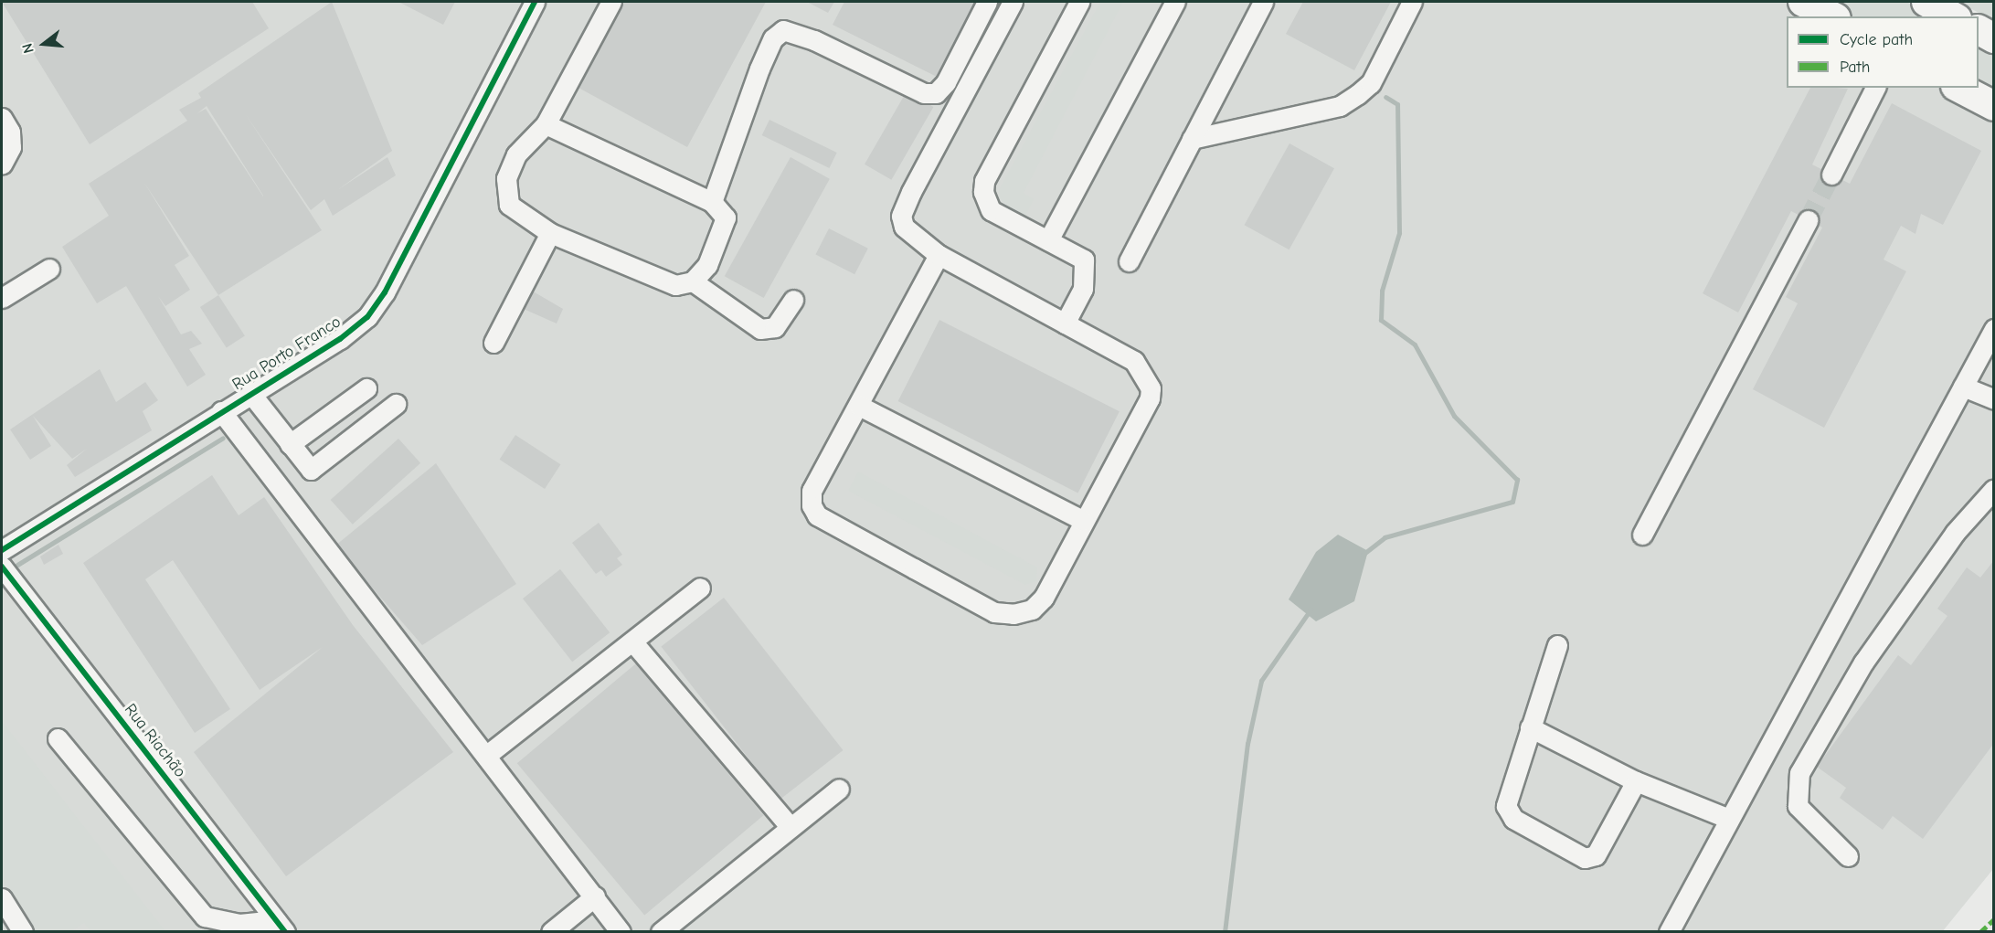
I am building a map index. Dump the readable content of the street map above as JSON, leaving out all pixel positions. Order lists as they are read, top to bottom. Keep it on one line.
{"streets":{"street":["Rua Porto Franco","Rua Riachão"]},"legend":["Cycle path","Path"],"north":"left"}
